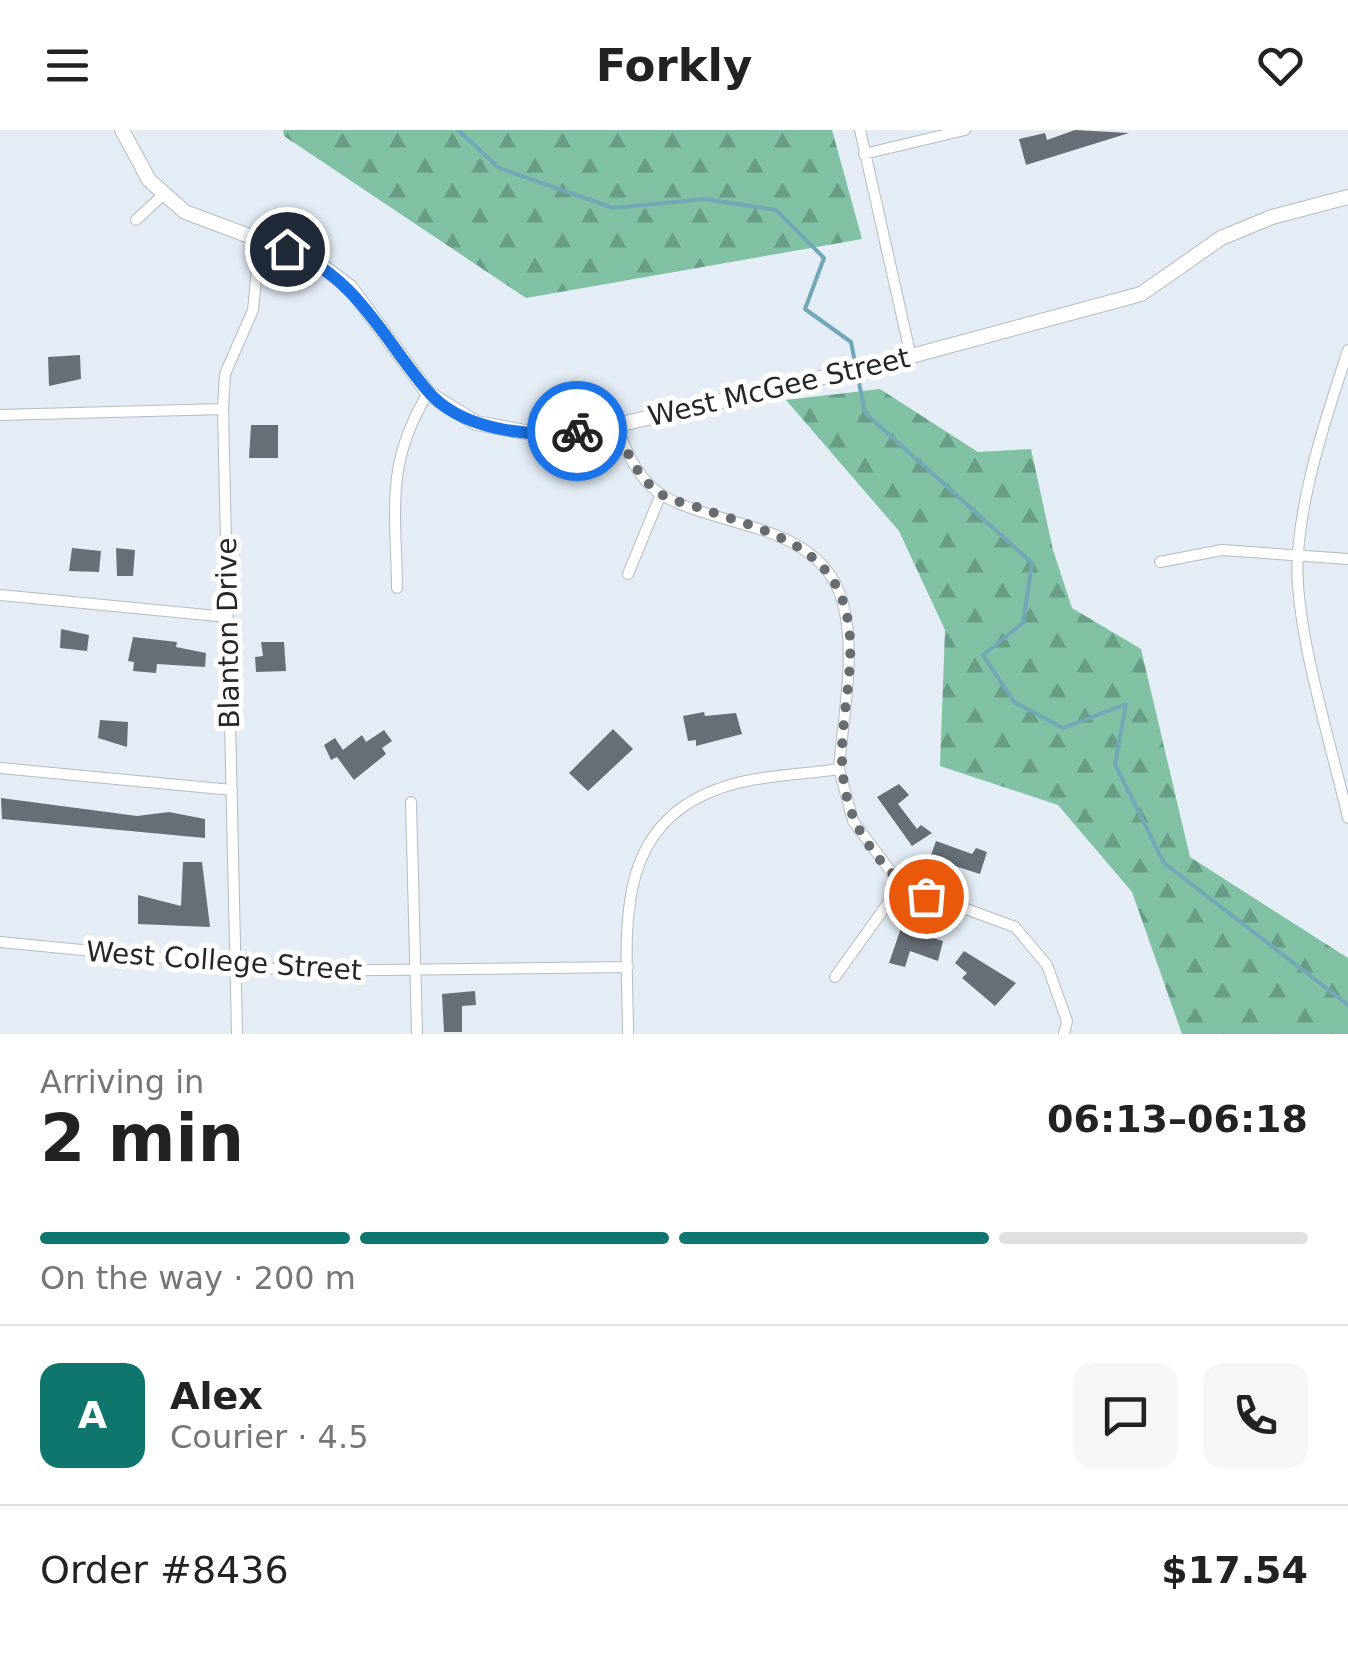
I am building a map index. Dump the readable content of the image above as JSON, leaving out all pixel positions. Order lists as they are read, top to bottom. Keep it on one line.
{"streets":{"street":["West McGee Street","Blanton Drive","West College Street"]},"crossings":[["West McGee Street","Blanton Drive"],["Blanton Drive","West College Street"]],"page":{"header":"Forkly","heading":["2 min","Arriving in","06:13–06:18"],"panel":["Alex","Courier · 4.5","Order #8436","$17.54"],"bar":"On the way · 200 m","round":"A"}}
